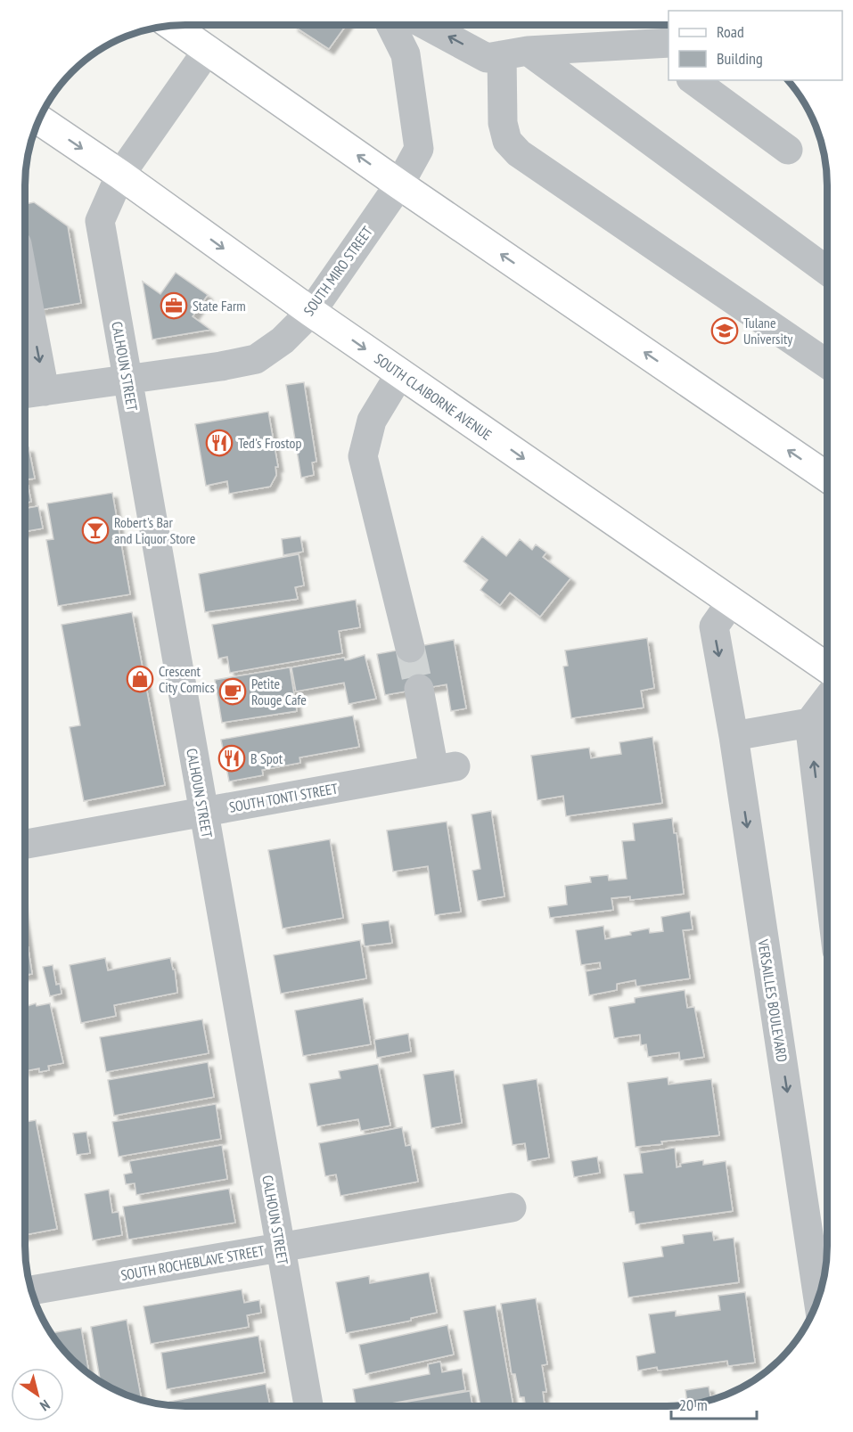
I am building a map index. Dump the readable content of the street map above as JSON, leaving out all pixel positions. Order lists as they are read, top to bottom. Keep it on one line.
{"streets":{"main road":["SOUTH CLAIBORNE AVENUE"],"street":["SOUTH MIRO STREET","CALHOUN STREET","SOUTH TONTI STREET","VERSAILLES BOULEVARD","SOUTH ROCHEBLAVE STREET"]},"crossings":[["SOUTH MIRO STREET","CALHOUN STREET"],["SOUTH MIRO STREET","SOUTH CLAIBORNE AVENUE"],["CALHOUN STREET","SOUTH CLAIBORNE AVENUE"],["CALHOUN STREET","SOUTH TONTI STREET"],["CALHOUN STREET","SOUTH ROCHEBLAVE STREET"],["SOUTH CLAIBORNE AVENUE","VERSAILLES BOULEVARD"]],"one_way":["VERSAILLES BOULEVARD"],"places":{"office":["State Farm"],"school or university":["Tulane University"],"restaurant":["Ted's Frostop","B Spot"],"bar":["Robert's Bar and Liquor Store"],"shop":["Crescent City Comics"],"cafe":["Petite Rouge Cafe"]},"legend":["Road","Building"],"scale_bar":"20 m","north":"bottom right"}
